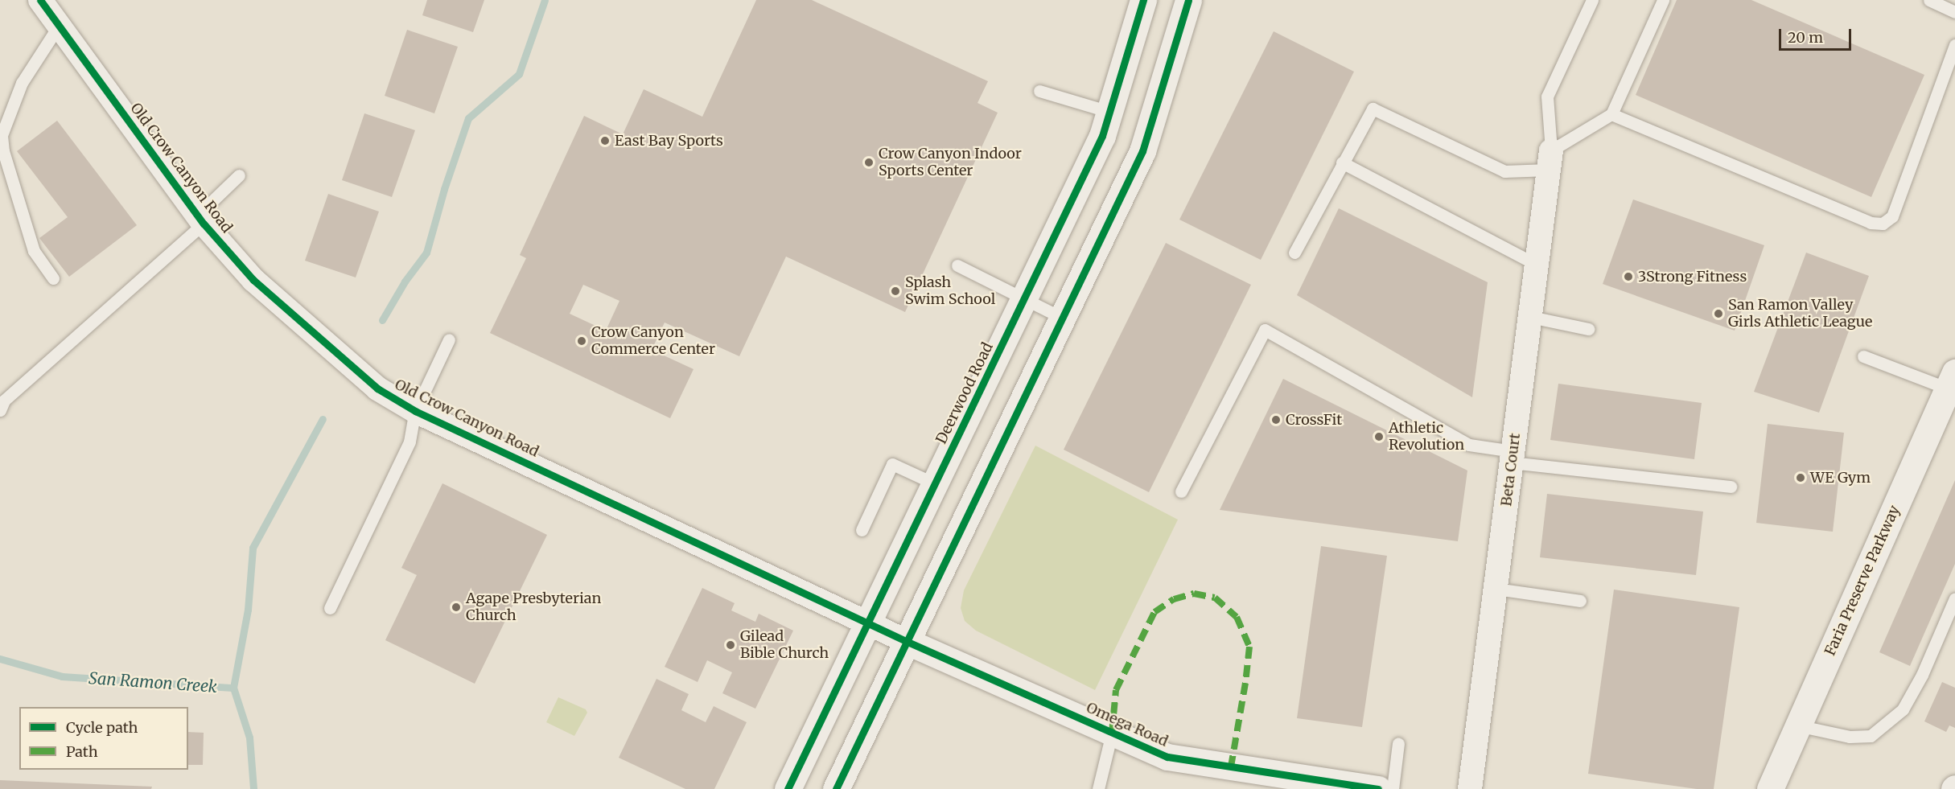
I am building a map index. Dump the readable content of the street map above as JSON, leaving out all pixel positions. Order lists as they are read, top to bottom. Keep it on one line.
{"streets":{"street":["Old Crow Canyon Road","Deerwood Road","Beta Court","Faria Preserve Parkway","Omega Road"]},"crossings":[["Old Crow Canyon Road","Deerwood Road"],["Old Crow Canyon Road","Omega Road"]],"water":["San Ramon Creek"],"places":["East Bay Sports","Crow Canyon Indoor Sports Center","3Strong Fitness","Splash Swim School","San Ramon Valley Girls Athletic League","Crow Canyon Commerce Center","CrossFit","Athletic Revolution","WE Gym","Agape Presbyterian Church","Gilead Bible Church"],"legend":["Cycle path","Path"],"scale_bar":"20 m"}
